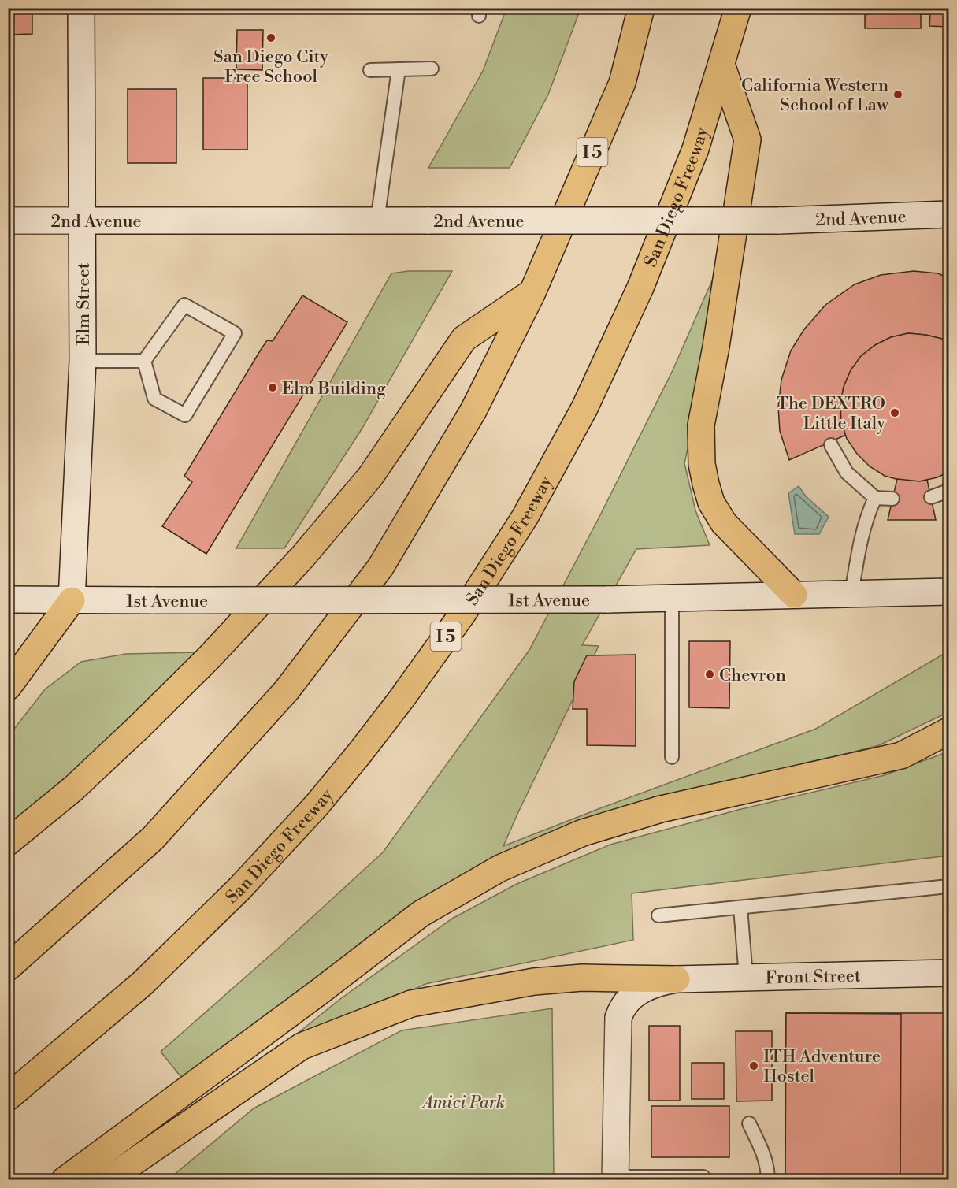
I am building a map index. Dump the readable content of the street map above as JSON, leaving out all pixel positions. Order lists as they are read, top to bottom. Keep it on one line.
{"streets":{"highway":["I 5","San Diego Freeway"],"main road":["2nd Avenue","Elm Street","1st Avenue","Front Street"]},"crossings":[["2nd Avenue","Elm Street"],["Elm Street","1st Avenue"]],"parks":["Amici Park"],"places":["San Diego City Free School","California Western School of Law","Elm Building","The DEXTRO Little Italy","Chevron","ITH Adventure Hostel"]}
